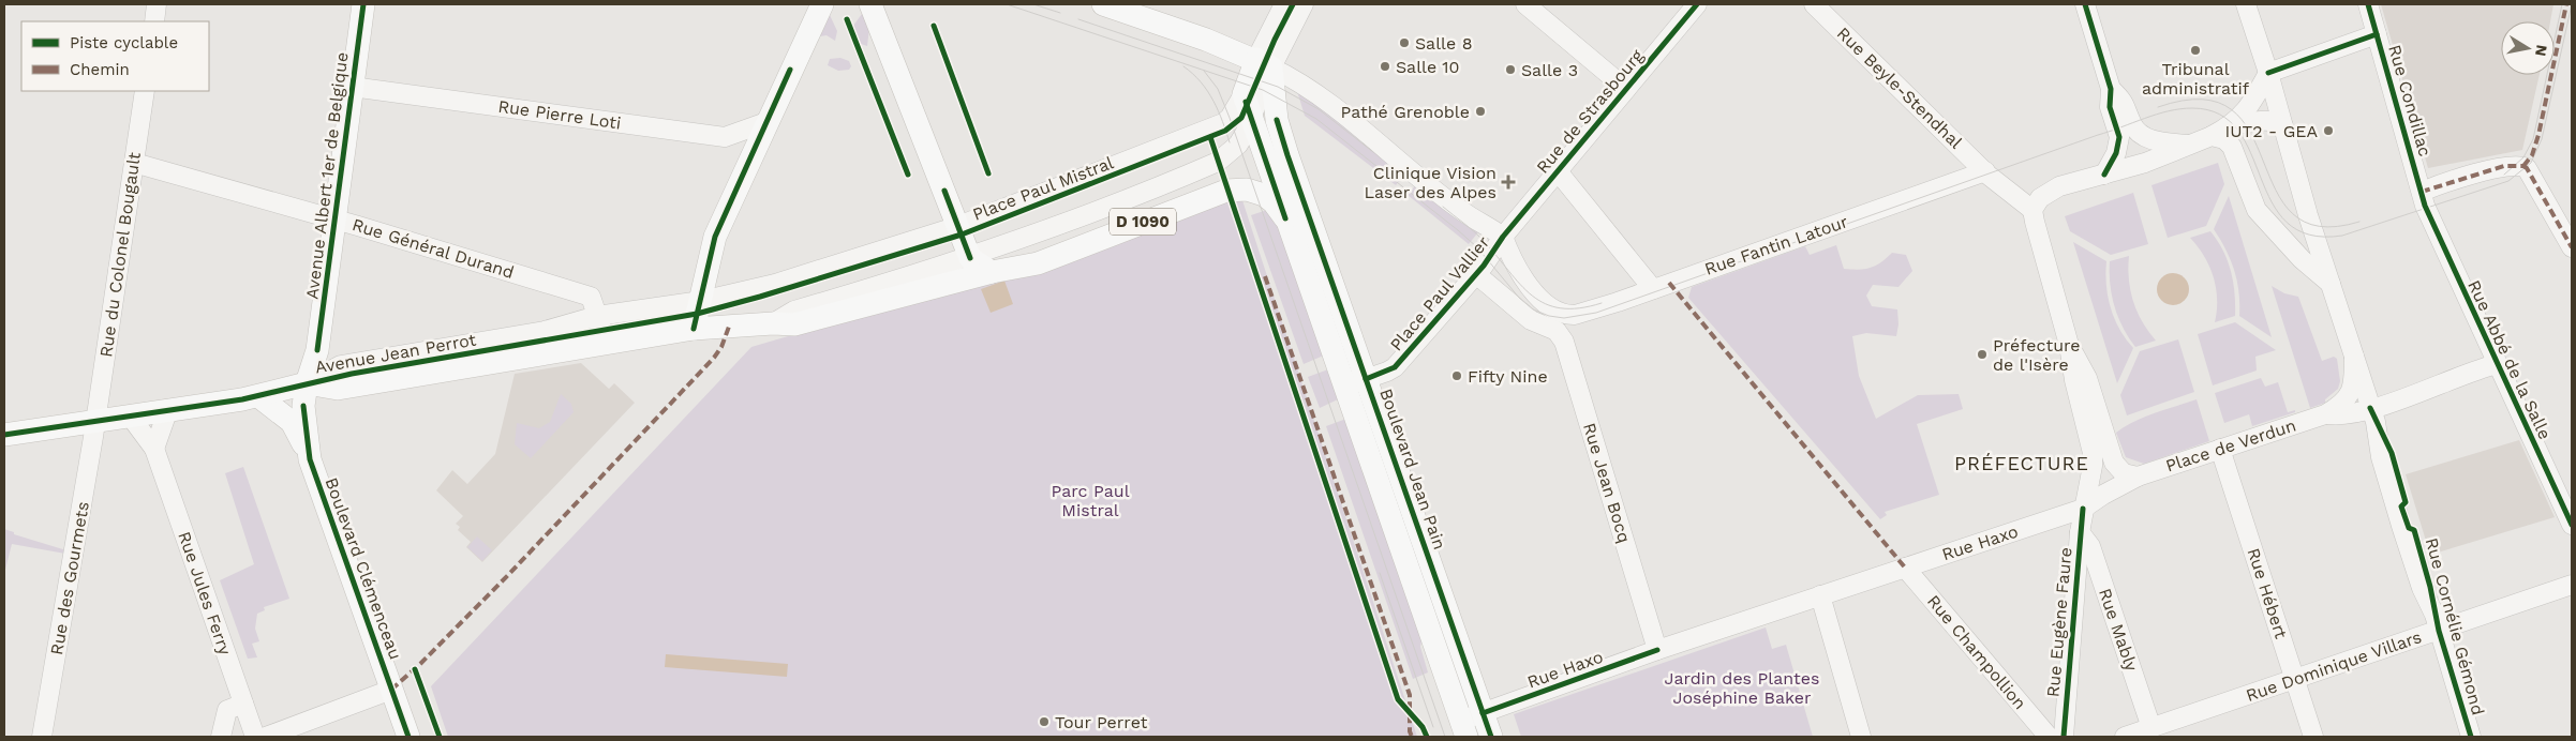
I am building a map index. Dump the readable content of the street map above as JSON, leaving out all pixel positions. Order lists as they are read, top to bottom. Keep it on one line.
{"streets":{"main road":["Avenue Albert 1er de Belgique","D 1090","Avenue Jean Perrot","Boulevard Jean Pain","Boulevard Clémenceau"],"street":["Rue Beyle-Stendhal","Rue Condillac","Rue de Strasbourg","Rue Pierre Loti","Place Paul Mistral","Rue Fantin Latour","Rue Général Durand","Rue du Colonel Bougault","Place Paul Vallier","Rue Abbé de la Salle","Place de Verdun","Rue Jean Bocq","Rue Haxo","Rue des Gourmets","Rue Jules Ferry","Rue Hébert","Rue Eugène Faure","Rue Cornélie Gémond","Rue Mably","Rue Champollion","Rue Dominique Villars"]},"crossings":[["Rue Beyle-Stendhal","Rue Fantin Latour"],["Rue Condillac","Rue Abbé de la Salle"],["Rue de Strasbourg","Place Paul Vallier"],["Rue Pierre Loti","Avenue Albert 1er de Belgique"],["Avenue Albert 1er de Belgique","Rue Général Durand"],["Avenue Albert 1er de Belgique","Avenue Jean Perrot"],["Avenue Albert 1er de Belgique","Boulevard Clémenceau"],["Place Paul Mistral","Avenue Jean Perrot"],["Place Paul Mistral","Boulevard Jean Pain"],["D 1090","Boulevard Jean Pain"],["Rue Fantin Latour","Place Paul Vallier"],["Rue Général Durand","Rue du Colonel Bougault"],["Rue Général Durand","Avenue Jean Perrot"],["Rue du Colonel Bougault","Avenue Jean Perrot"],["Rue du Colonel Bougault","Rue des Gourmets"],["Place Paul Vallier","Boulevard Jean Pain"],["Place Paul Vallier","Rue Jean Bocq"],["Avenue Jean Perrot","Boulevard Clémenceau"],["Avenue Jean Perrot","Rue des Gourmets"],["Avenue Jean Perrot","Rue Jules Ferry"],["Place de Verdun","Rue Haxo"],["Place de Verdun","Rue Hébert"],["Place de Verdun","Rue Eugène Faure"],["Place de Verdun","Rue Cornélie Gémond"],["Boulevard Jean Pain","Rue Haxo"],["Rue Jean Bocq","Rue Haxo"],["Rue Haxo","Rue Eugène Faure"],["Rue Haxo","Rue Champollion"],["Rue Hébert","Rue Dominique Villars"],["Rue Eugène Faure","Rue Mably"],["Rue Cornélie Gémond","Rue Dominique Villars"],["Rue Mably","Rue Dominique Villars"]],"districts":["PRÉFECTURE"],"parks":["Parc Paul Mistral","Jardin des Plantes Joséphine Baker"],"places":{"other":["Salle 8","Tribunal administratif","Salle 10","Salle 3","Pathé Grenoble","IUT2 - GEA","Préfecture de l'Isère","Fifty Nine","Tour Perret"],"health":["Clinique Vision Laser des Alpes"]},"legend":["Piste cyclable","Chemin"],"north":"right"}
